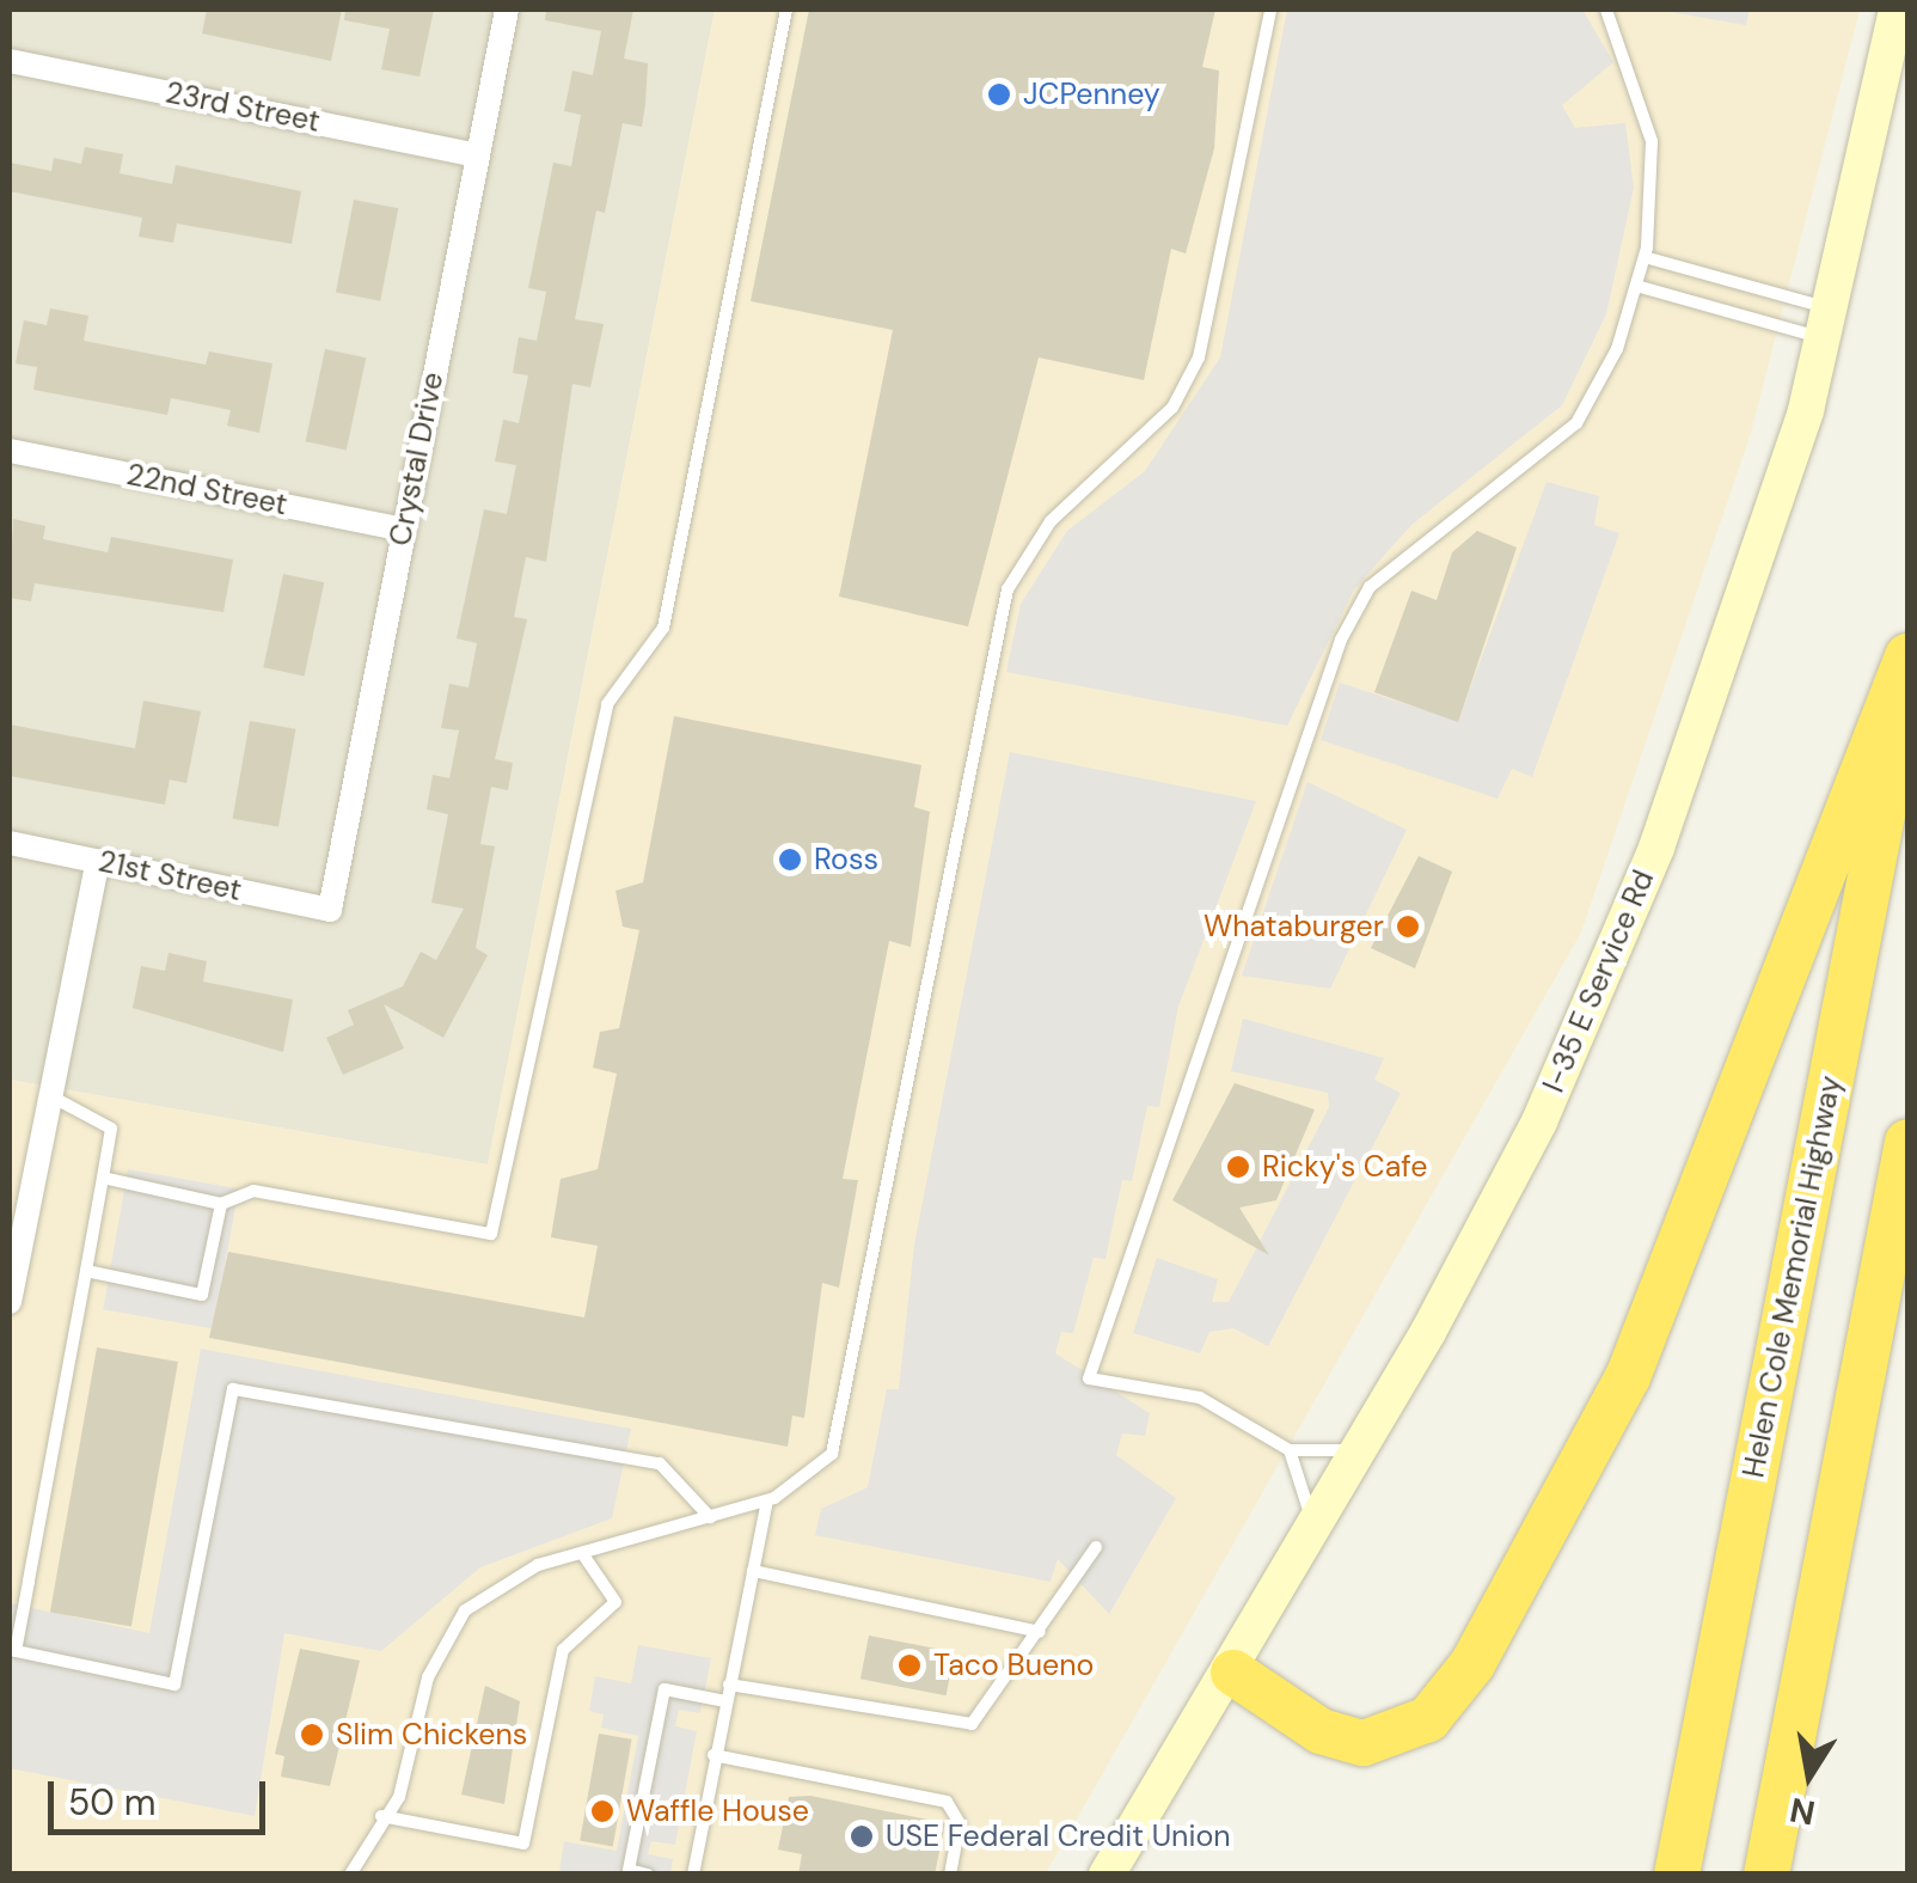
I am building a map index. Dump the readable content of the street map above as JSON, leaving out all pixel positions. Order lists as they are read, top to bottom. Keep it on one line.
{"streets":{"highway":["Helen Cole Memorial Highway"],"street":["23rd Street","Crystal Drive","22nd Street","21st Street","I-35 E Service Rd"]},"crossings":[["23rd Street","Crystal Drive"],["Crystal Drive","22nd Street"],["Crystal Drive","21st Street"]],"places":["JCPenney","Ross","Whataburger","Ricky's Cafe","Taco Bueno","Slim Chickens","Waffle House","USE Federal Credit Union"],"scale_bar":"50 m","north":"bottom"}
